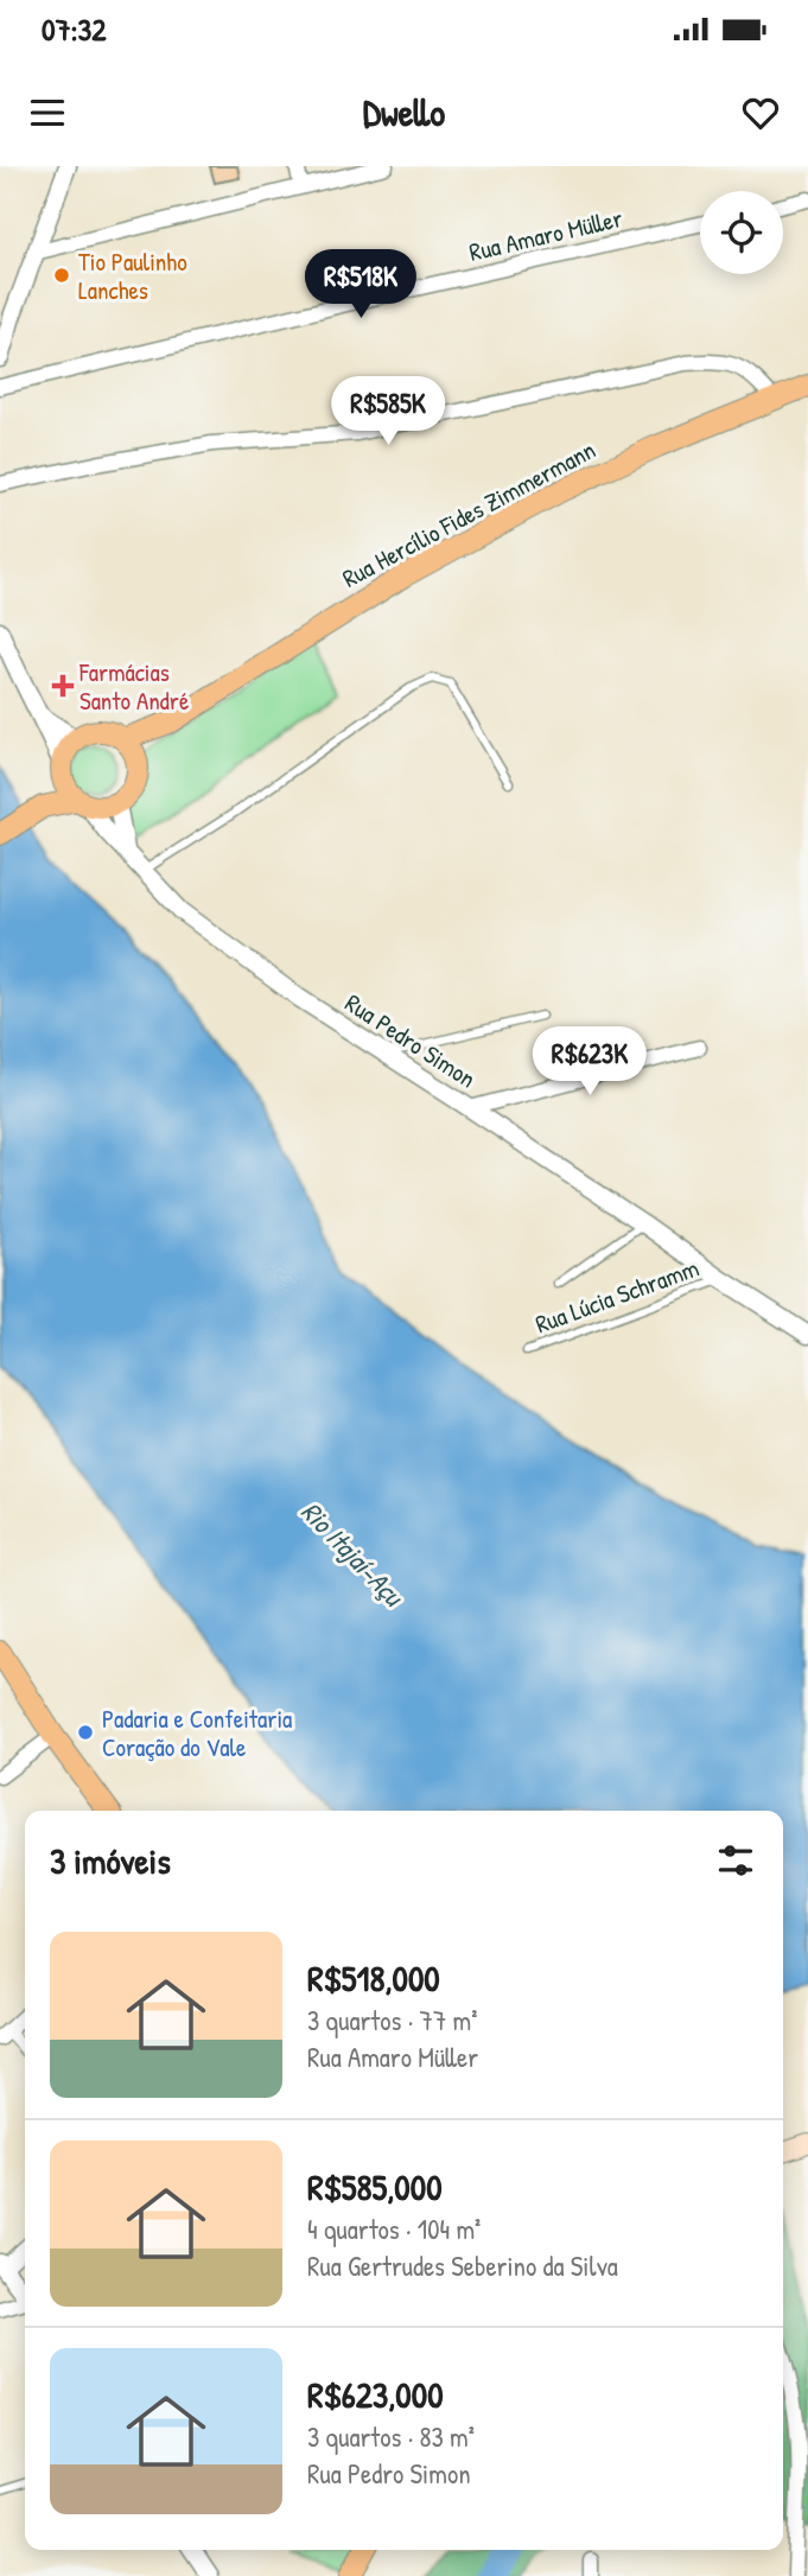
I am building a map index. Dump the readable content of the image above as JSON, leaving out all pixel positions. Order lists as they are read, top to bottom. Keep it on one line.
{"streets":{"main road":["Rua Hercílio Fides Zimmermann"],"street":["Rua Amaro Müller","Rua Pedro Simon"],"lane":["Rua Lúcia Schramm"]},"crossings":[["Rua Hercílio Fides Zimmermann","Rua Pedro Simon"],["Rua Pedro Simon","Rua Lúcia Schramm"]],"water":["Rio Itajaí-Açu"],"places":{"other":["Tio Paulinho Lanches","Padaria e Confeitaria Coração do Vale"],"health":["Farmácias Santo André"]},"page":{"status":"07:32","header":"Dwello","price":["R$518K","R$585K","R$623K"],"heading":"3 imóveis","list":[{"name":"R$518,000","note":"3 quartos · 77 m² · Rua Amaro Müller"},{"name":"R$585,000","note":"4 quartos · 104 m² · Rua Gertrudes Seberino da Silva"},{"name":"R$623,000","note":"3 quartos · 83 m² · Rua Pedro Simon"}]}}
